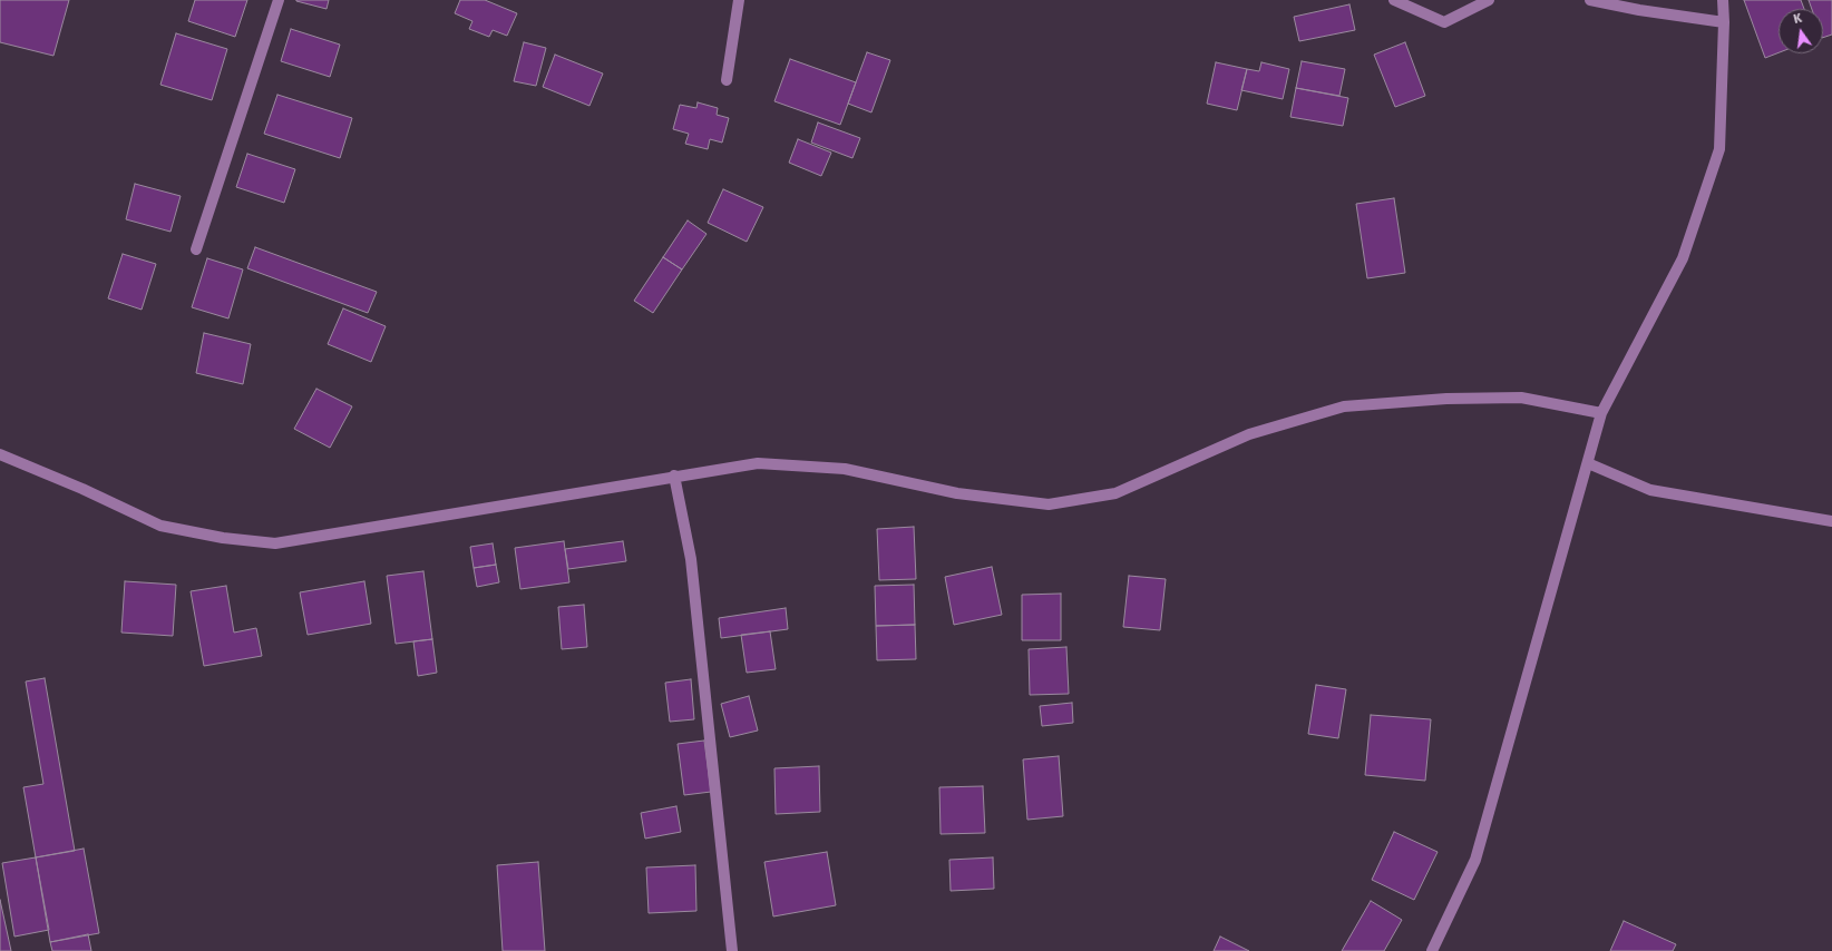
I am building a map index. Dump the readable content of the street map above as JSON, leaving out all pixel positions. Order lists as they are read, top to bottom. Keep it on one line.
{"north":"top"}
